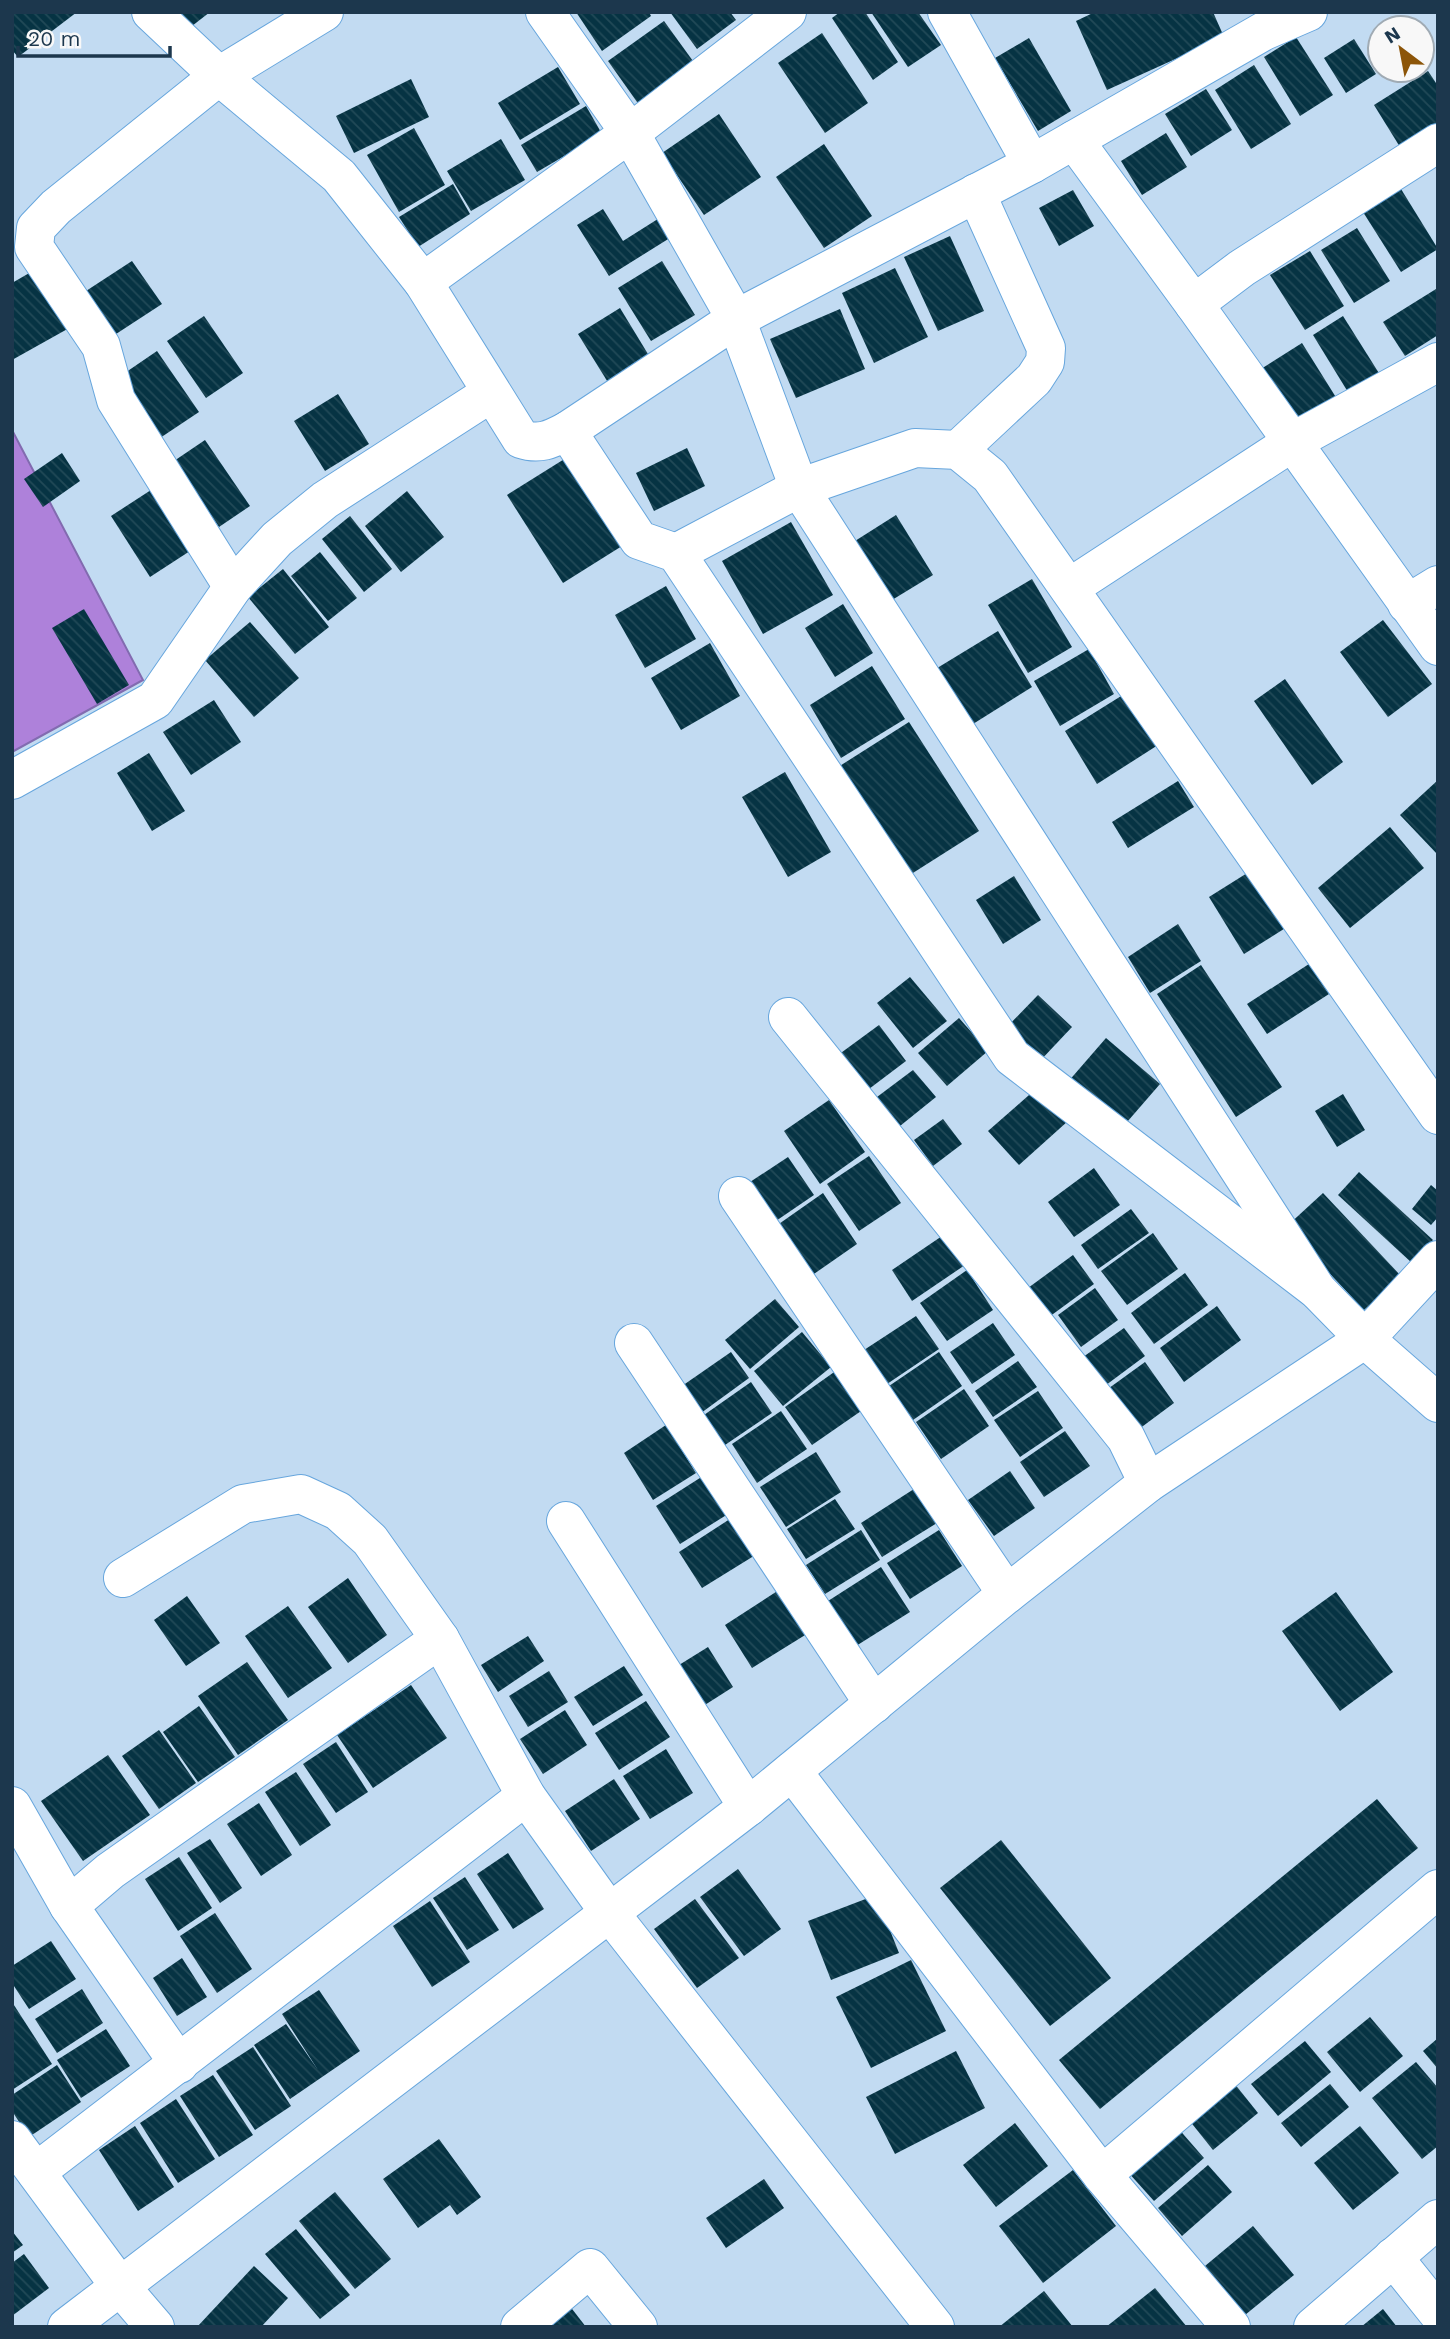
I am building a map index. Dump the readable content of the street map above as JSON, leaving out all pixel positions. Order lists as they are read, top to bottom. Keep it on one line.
{"scale_bar":"20 m","north":"top left"}
